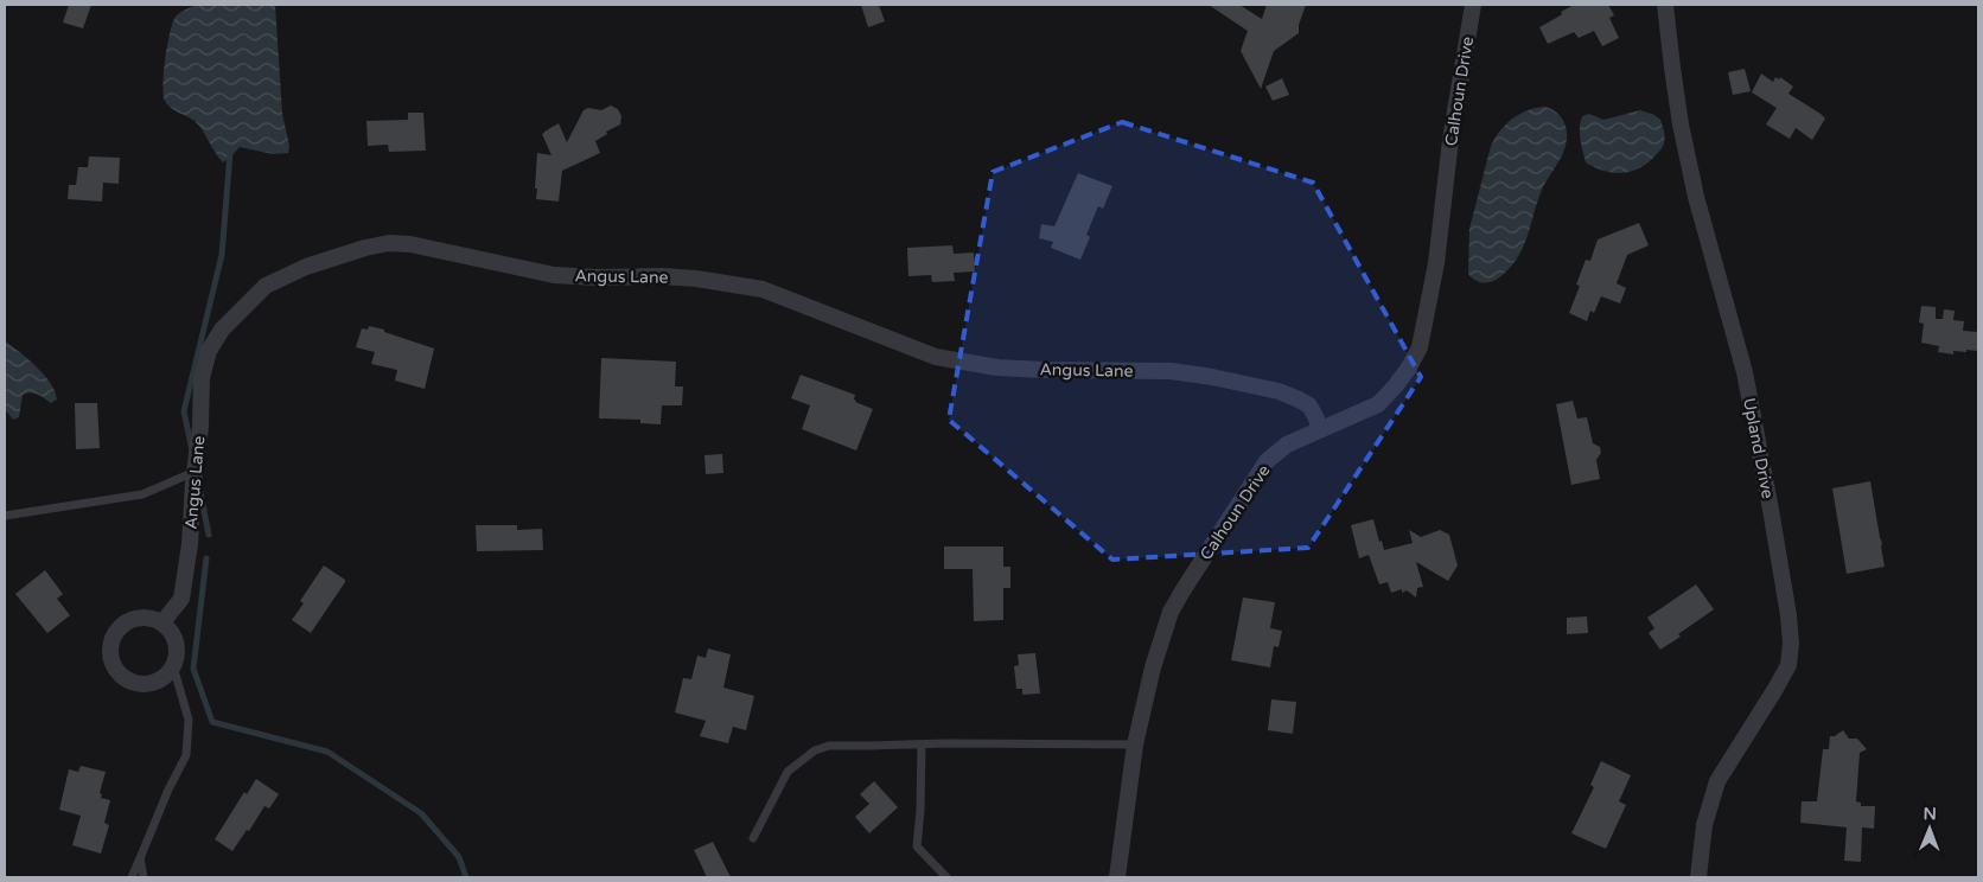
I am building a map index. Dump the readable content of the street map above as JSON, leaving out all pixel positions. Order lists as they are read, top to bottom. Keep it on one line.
{"streets":{"street":["Calhoun Drive","Angus Lane","Upland Drive"]},"crossings":[["Calhoun Drive","Angus Lane"]],"north":"top"}
